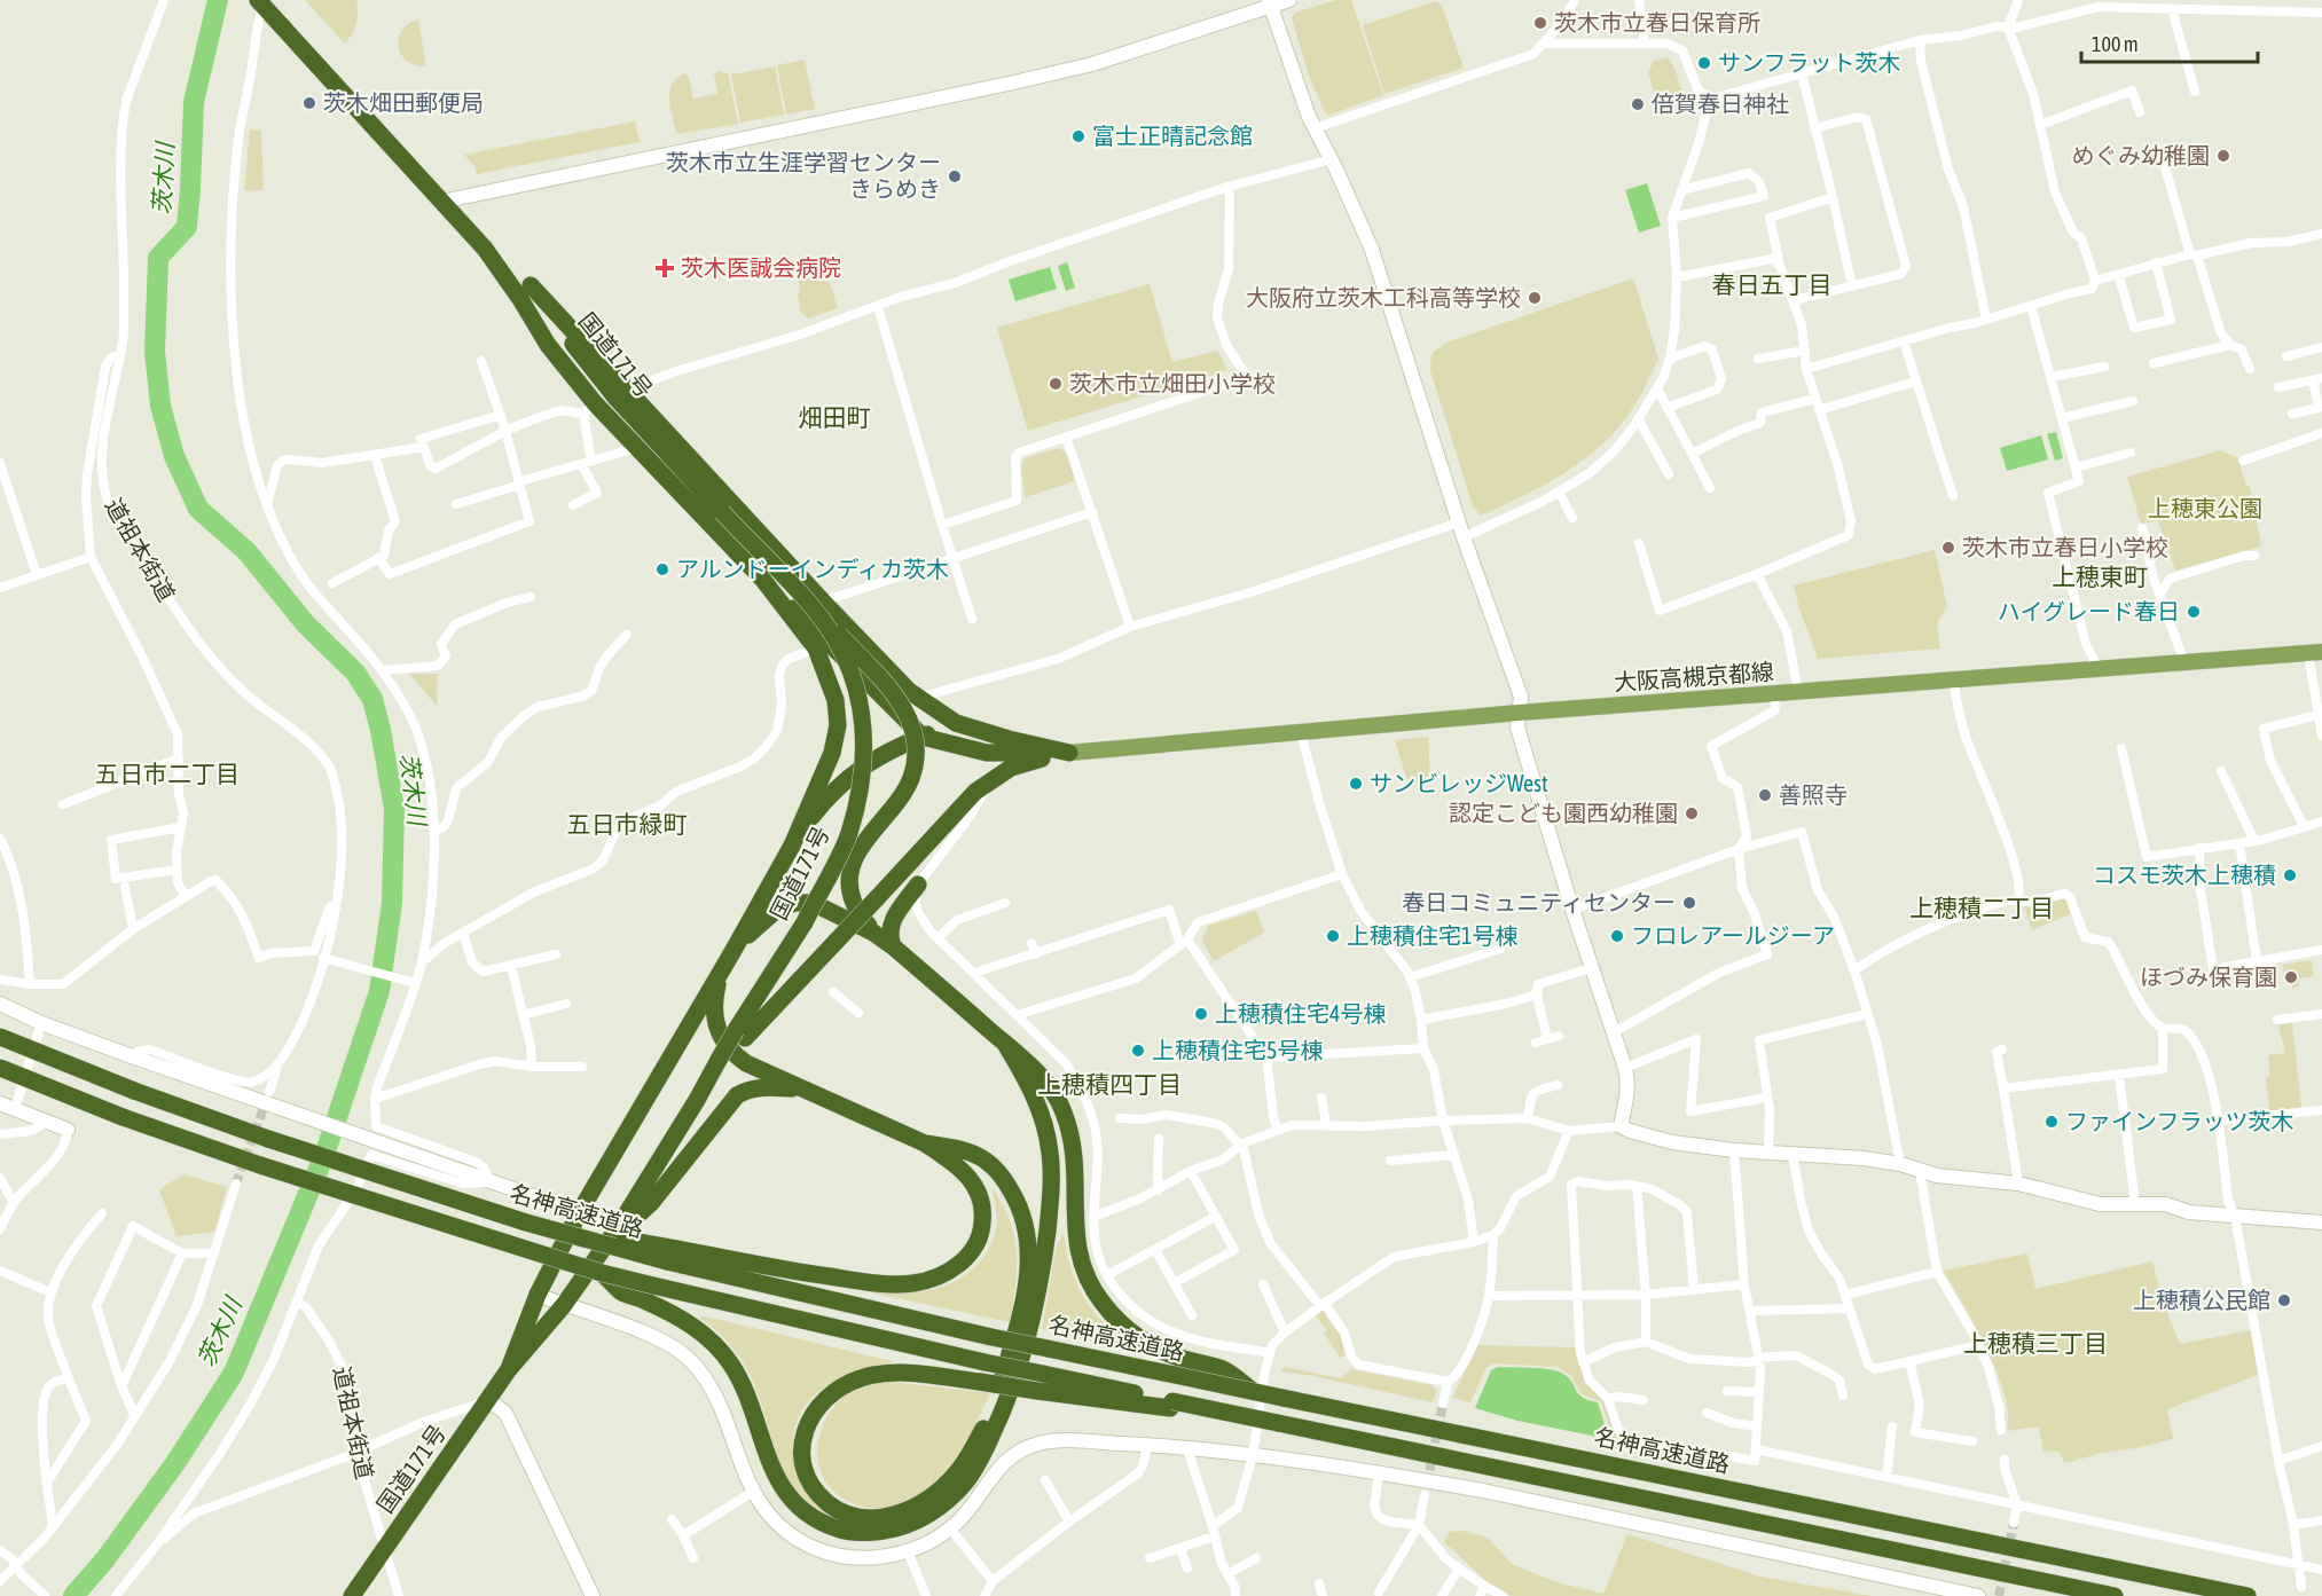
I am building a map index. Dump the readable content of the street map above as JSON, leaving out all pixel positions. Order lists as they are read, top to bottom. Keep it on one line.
{"streets":{"highway":["国道171号","名神高速道路"],"main road":["大阪高槻京都線"],"street":["道祖本街道"]},"crossings":[["国道171号","道祖本街道"]],"districts":["春日五丁目","畑田町","上穂東町","五日市二丁目","五日市緑町","上穂積二丁目","上穂積四丁目","上穂積三丁目"],"water":["茨木川"],"parks":["上穂東公園"],"places":{"other":["茨木市立春日保育所","サンフラット茨木","茨木畑田郵便局","倍賀春日神社","富士正晴記念館","めぐみ幼稚園","茨木市立生涯学習センター きらめき","大阪府立茨木工科高等学校","茨木市立畑田小学校","茨木市立春日小学校","アルンドーインディカ茨木","ハイグレード春日","サンビレッジWest","善照寺","認定こども園西幼稚園","コスモ茨木上穂積","春日コミュニティセンター","上穂積住宅1号棟","フロレアールジーア","ほづみ保育園","上穂積住宅4号棟","上穂積住宅5号棟","ファインフラッツ茨木","上穂積公民館"],"health":["茨木医誠会病院"]},"scale_bar":"100 m"}
